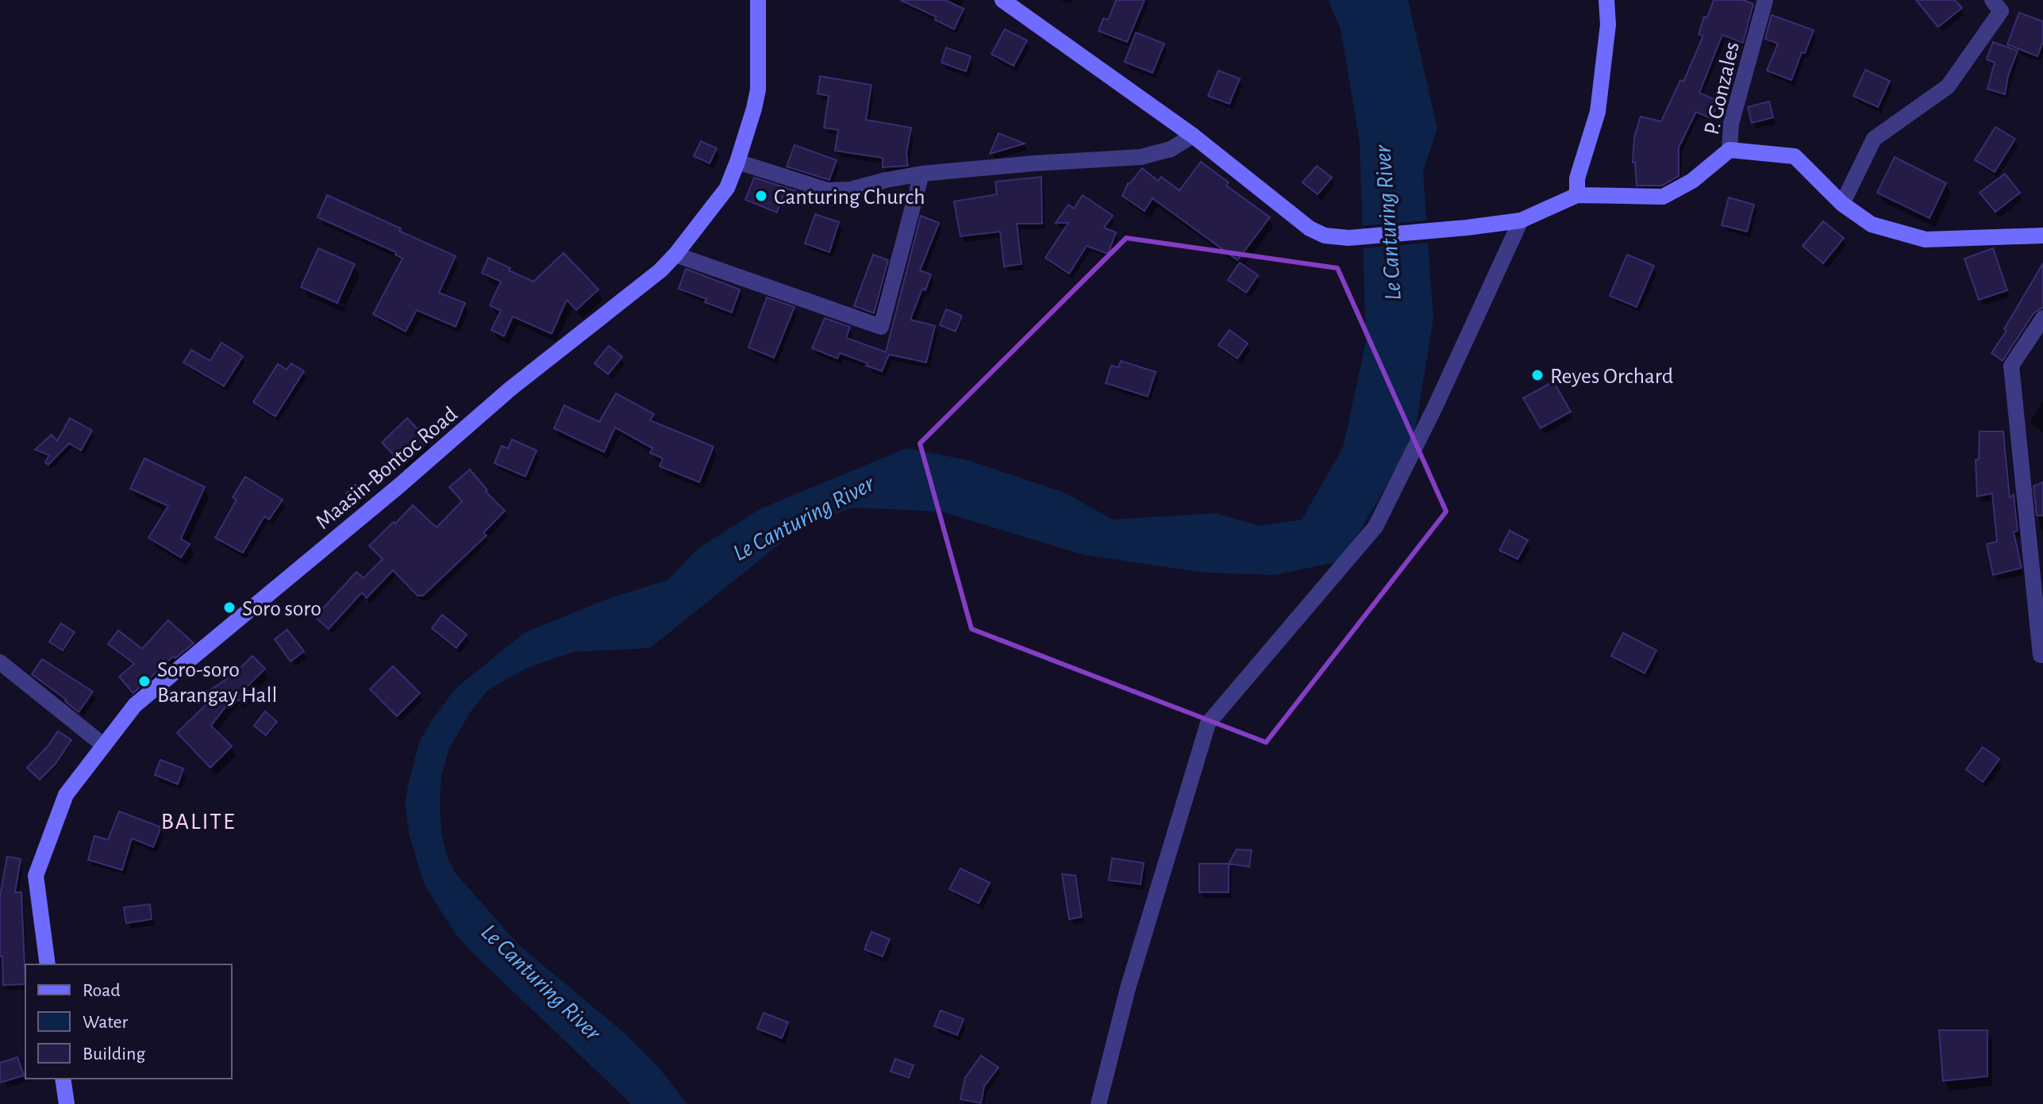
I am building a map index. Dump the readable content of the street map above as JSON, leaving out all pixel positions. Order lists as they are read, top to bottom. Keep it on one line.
{"streets":{"street":["P. Gonzales","Maasin-Bontoc Road"]},"districts":["BALITE"],"water":["Le Canturing River"],"places":["Canturing Church","Reyes Orchard","Soro soro","Soro-soro Barangay Hall"],"legend":["Road","Water","Building"]}
